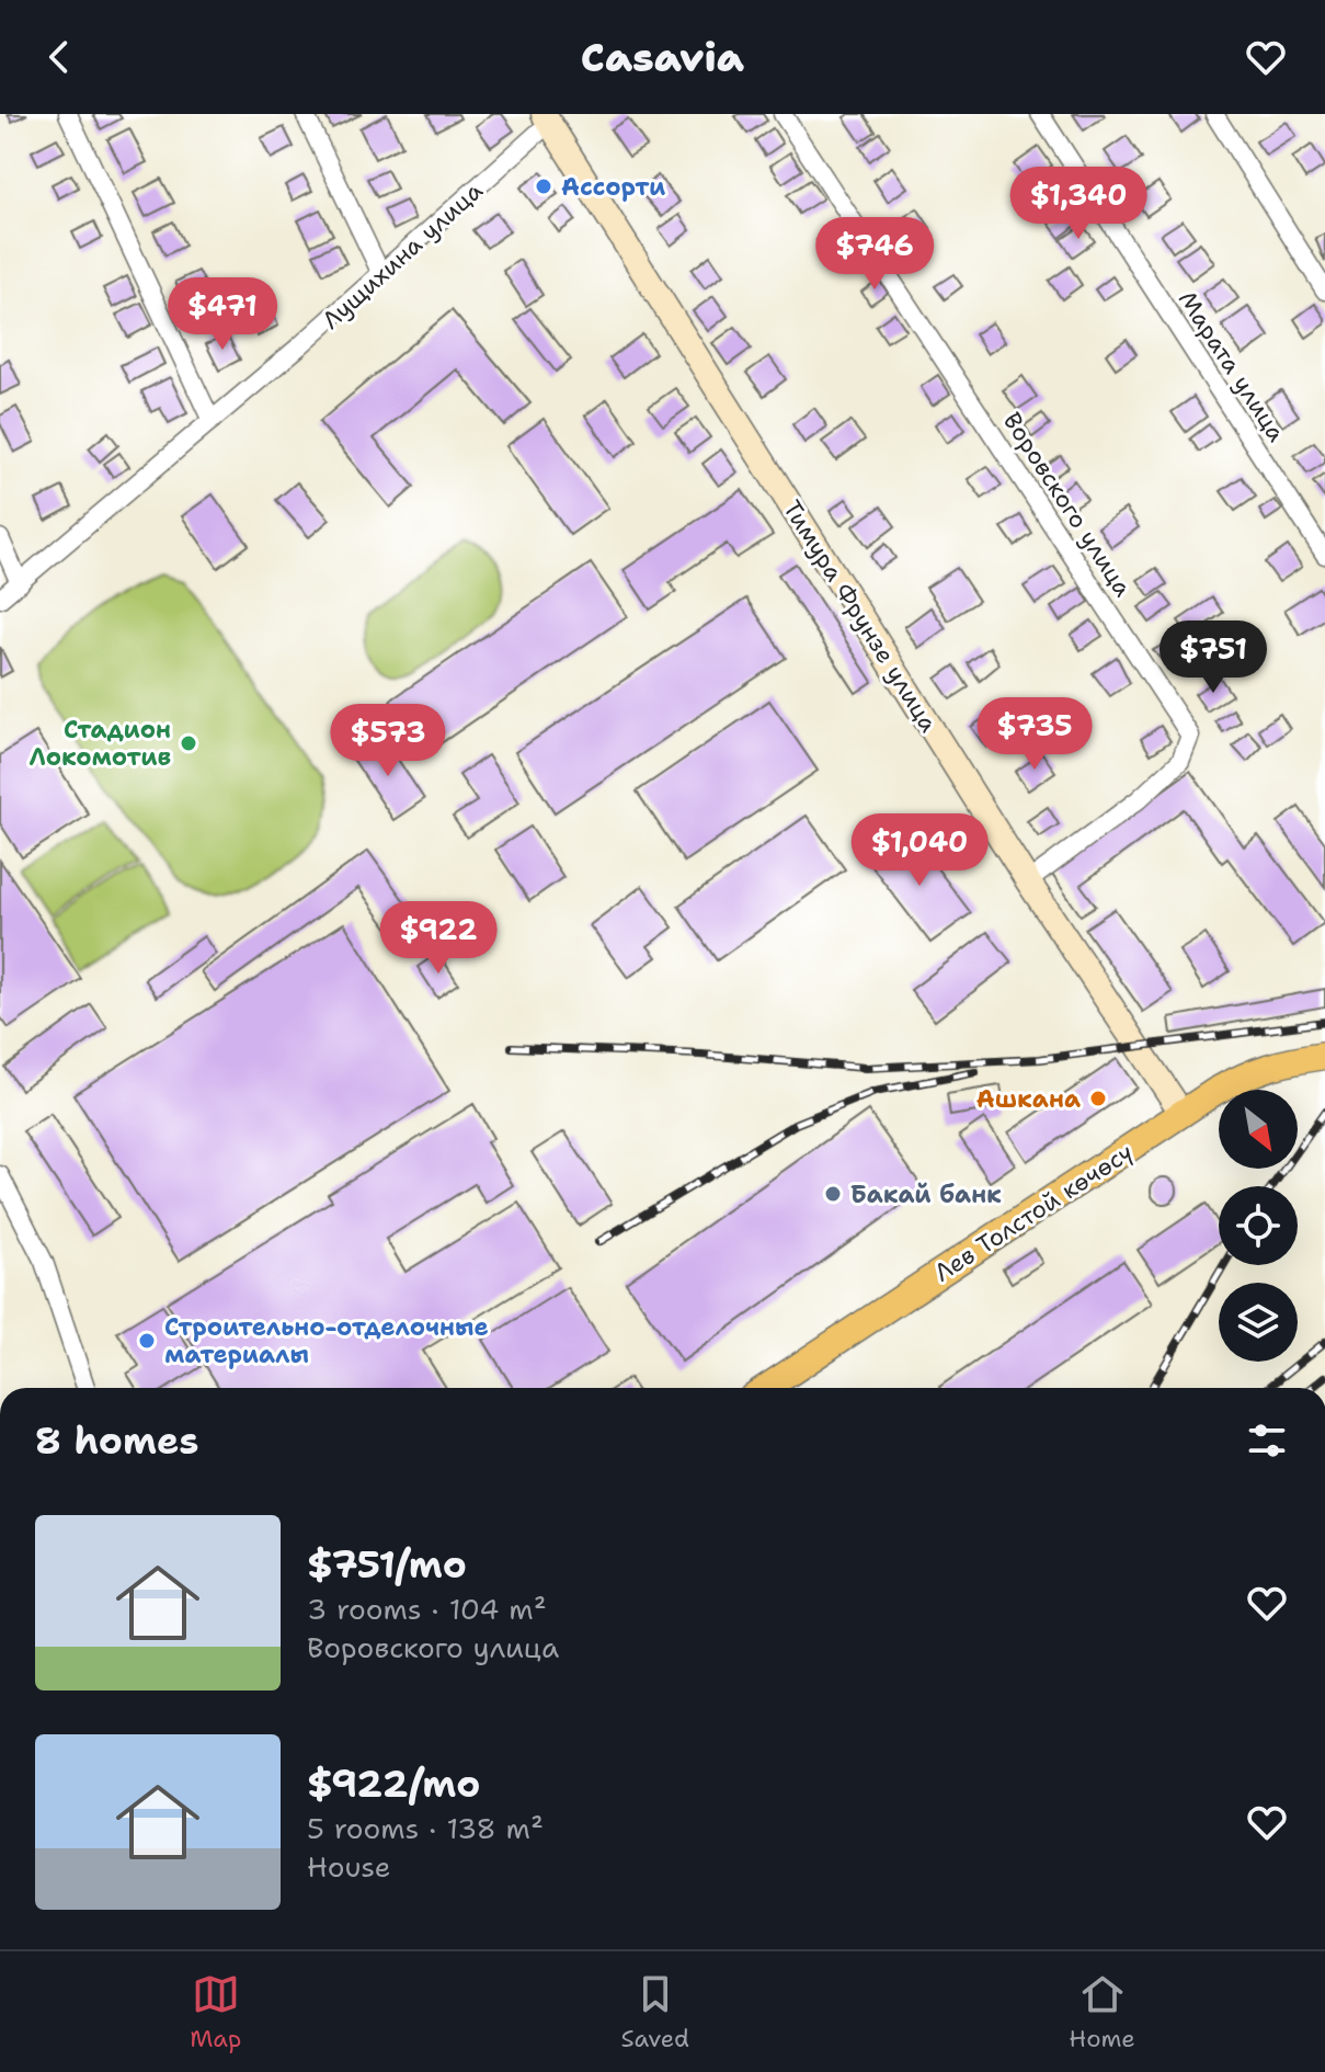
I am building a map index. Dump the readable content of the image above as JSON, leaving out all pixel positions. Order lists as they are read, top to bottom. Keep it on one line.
{"streets":{"main road":["Тимура Фрунзе улица","Лев Толстой көчөсү"],"street":["Лущихина улица","Марата улица","Воровского улица"]},"crossings":[["Лущихина улица","Тимура Фрунзе улица"],["Воровского улица","Тимура Фрунзе улица"],["Тимура Фрунзе улица","Лев Толстой көчөсү"]],"places":["Ассорти","Стадион Локомотив","Ашкана","Бакай банк","Строительно-отделочные материалы"],"north":"bottom right","page":{"header":"Casavia","price":["$1,340","$746","$471","$751","$735","$573","$1,040","$922"],"heading":"8 homes","list":[{"name":"$751/mo","note":"3 rooms · 104 m² · Воровского улица"},{"name":"$922/mo","note":"5 rooms · 138 m² · House"}],"tabs":["Map","Saved","Home"]}}
